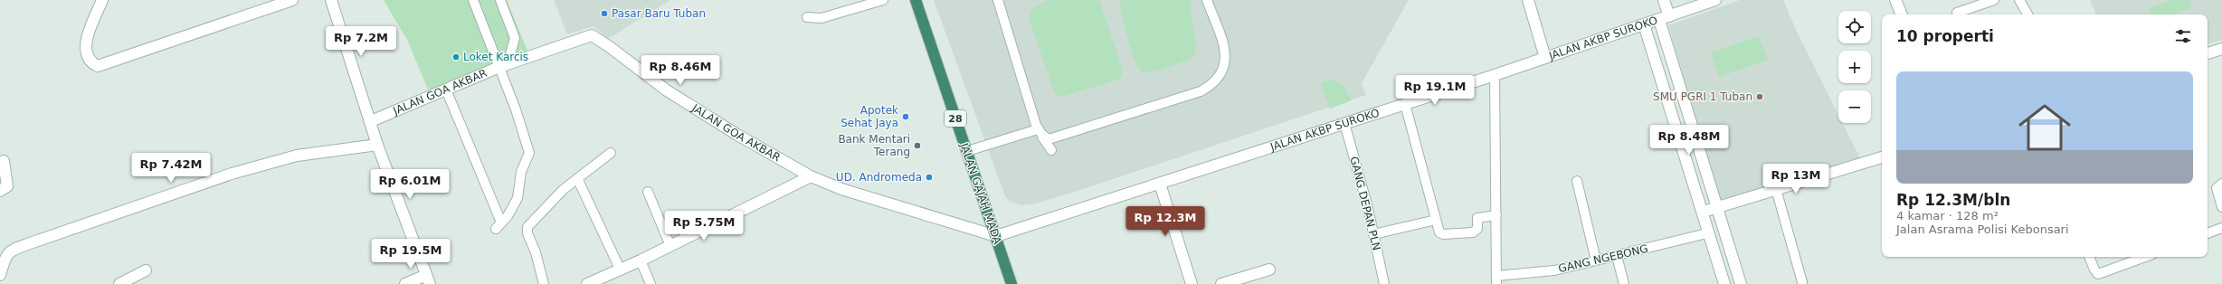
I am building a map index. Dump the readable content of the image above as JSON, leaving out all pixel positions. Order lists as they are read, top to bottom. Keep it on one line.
{"streets":{"highway":["28","JALAN GAJAH MADA"],"street":["JALAN AKBP SUROKO","JALAN GOA AKBAR"],"lane":["GANG DEPAN PLN","GANG NGEBONG"]},"crossings":[["JALAN AKBP SUROKO","JALAN GOA AKBAR"],["JALAN AKBP SUROKO","JALAN GAJAH MADA"],["JALAN AKBP SUROKO","GANG DEPAN PLN"],["JALAN GOA AKBAR","JALAN GAJAH MADA"]],"places":["Pasar Baru Tuban","Loket Karcis","SMU PGRI 1 Tuban","Apotek Sehat Jaya","Bank Mentari Terang","UD. Andromeda"],"page":{"map_buttons":["+","−"],"heading":"10 properti","price":["Rp 7.2M","Rp 8.46M","Rp 19.1M","Rp 8.48M","Rp 7.42M","Rp 13M","Rp 6.01M","Rp 12.3M","Rp 5.75M","Rp 19.5M"],"list":[{"name":"Rp 12.3M/bln","note":"4 kamar · 128 m² · Jalan Asrama Polisi Kebonsari"}]}}
